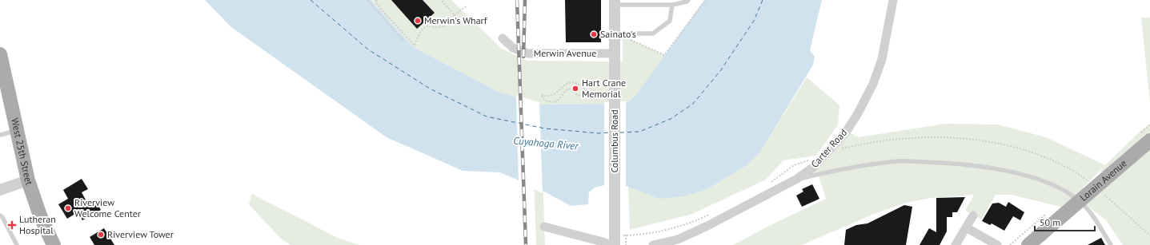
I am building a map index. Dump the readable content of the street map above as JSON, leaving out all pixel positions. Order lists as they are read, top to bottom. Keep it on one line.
{"streets":{"main road":["West 25th Street","Lorain Avenue"],"street":["Merwin Avenue","Columbus Road","Carter Road"]},"crossings":[["Merwin Avenue","Columbus Road"]],"water":["Cuyahoga River"],"places":{"other":["Merwin's Wharf","Sainato's","Hart Crane Memorial","Riverview Welcome Center","Riverview Tower"],"health":["Lutheran Hospital"]},"scale_bar":"50 m"}
